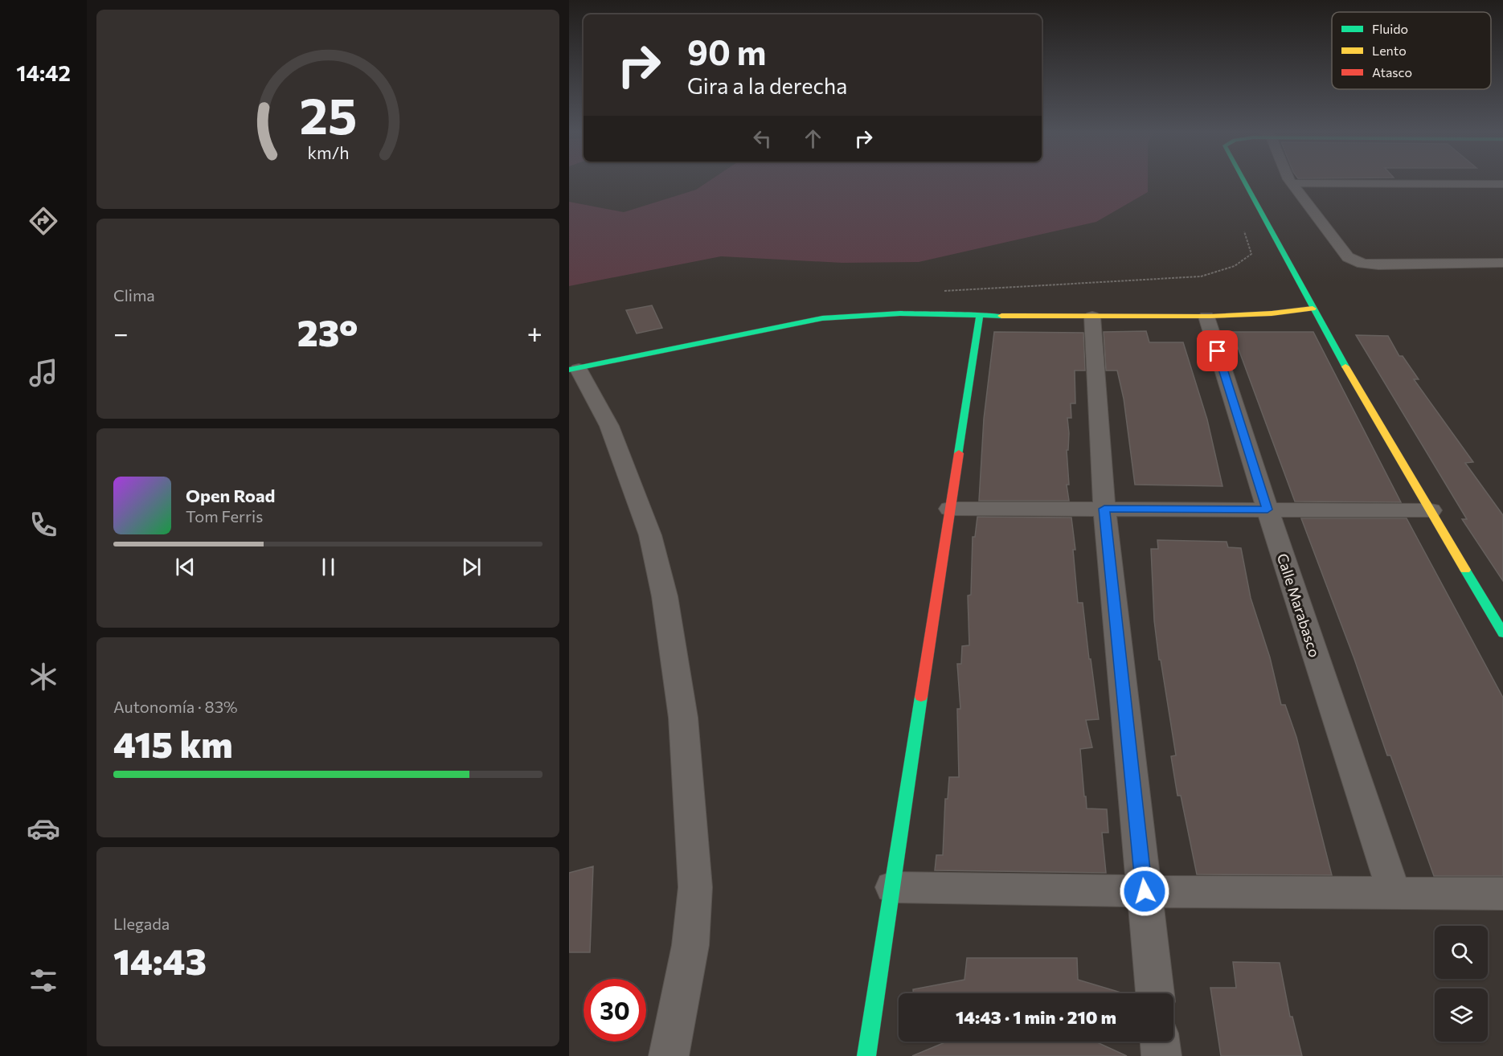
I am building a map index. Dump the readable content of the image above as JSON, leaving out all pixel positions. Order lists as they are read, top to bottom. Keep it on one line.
{"streets":{"street":["Calle Marabasco"]},"legend":["Fluido","Lento","Atasco"],"page":{"tabs":"14:42","turn":["90 m","Gira a la derecha"],"tile":["Clima",["Autonomía · 83%","415 km"],["Llegada","14:43"]],"heat":["−","23°","+"],"song":["Open Road","Tom Ferris"],"limit":"30","trip":"14:43 · 1 min · 210 m","gauge":["25","km/h"]}}
